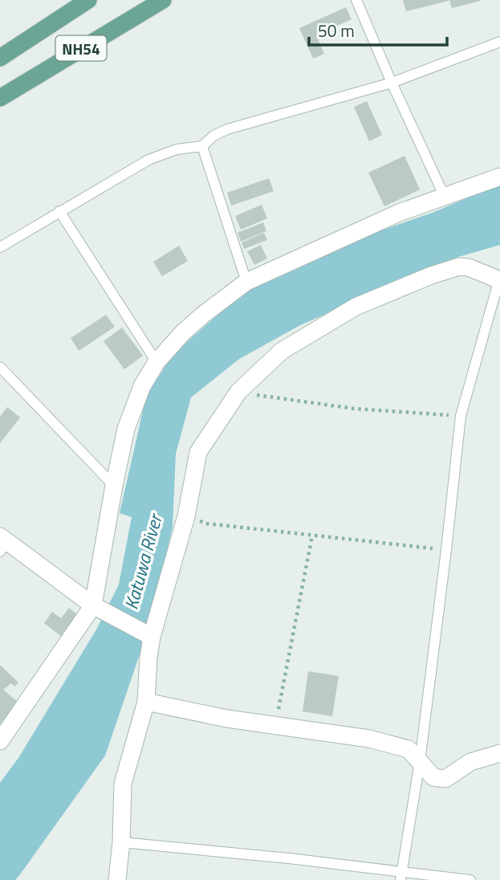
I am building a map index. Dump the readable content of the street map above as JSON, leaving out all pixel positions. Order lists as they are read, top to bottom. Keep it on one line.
{"streets":{"main road":["NH54"]},"water":["Katuwa River"],"scale_bar":"50 m"}
